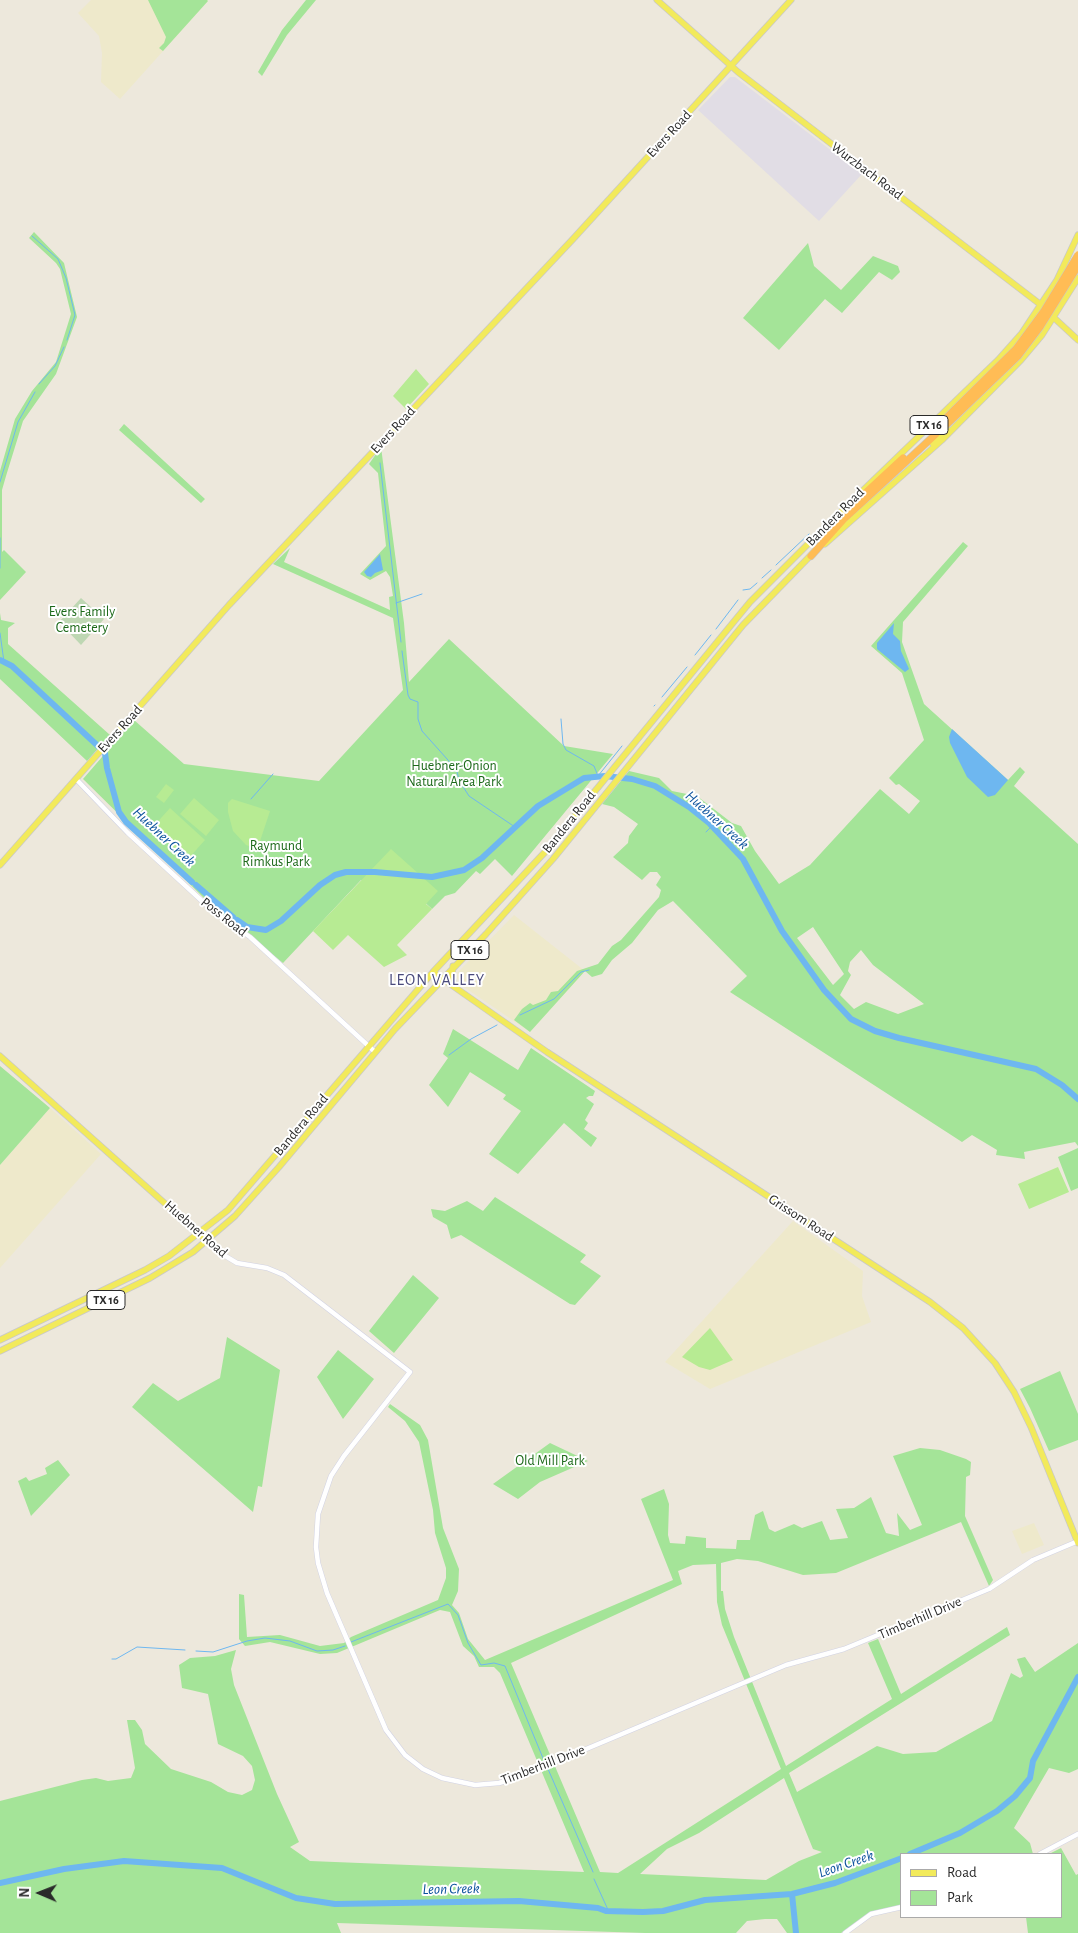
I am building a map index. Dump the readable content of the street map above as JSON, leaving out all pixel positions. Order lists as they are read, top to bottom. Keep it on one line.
{"streets":{"main road":["Evers Road","Wurzbach Road","TX 16","Bandera Road","Grissom Road","Huebner Road"],"street":["Poss Road","Timberhill Drive"]},"crossings":[["Evers Road","Wurzbach Road"],["Evers Road","Poss Road"],["Wurzbach Road","Bandera Road"],["Bandera Road","Poss Road"],["Bandera Road","Grissom Road"],["Bandera Road","Huebner Road"],["Grissom Road","Timberhill Drive"],["Huebner Road","Timberhill Drive"]],"districts":["LEON VALLEY"],"water":["Huebner Creek","Leon Creek"],"parks":["Evers Family Cemetery","Huebner-Onion Natural Area Park","Raymund Rimkus Park","Old Mill Park"],"legend":["Road","Park"],"north":"left"}
